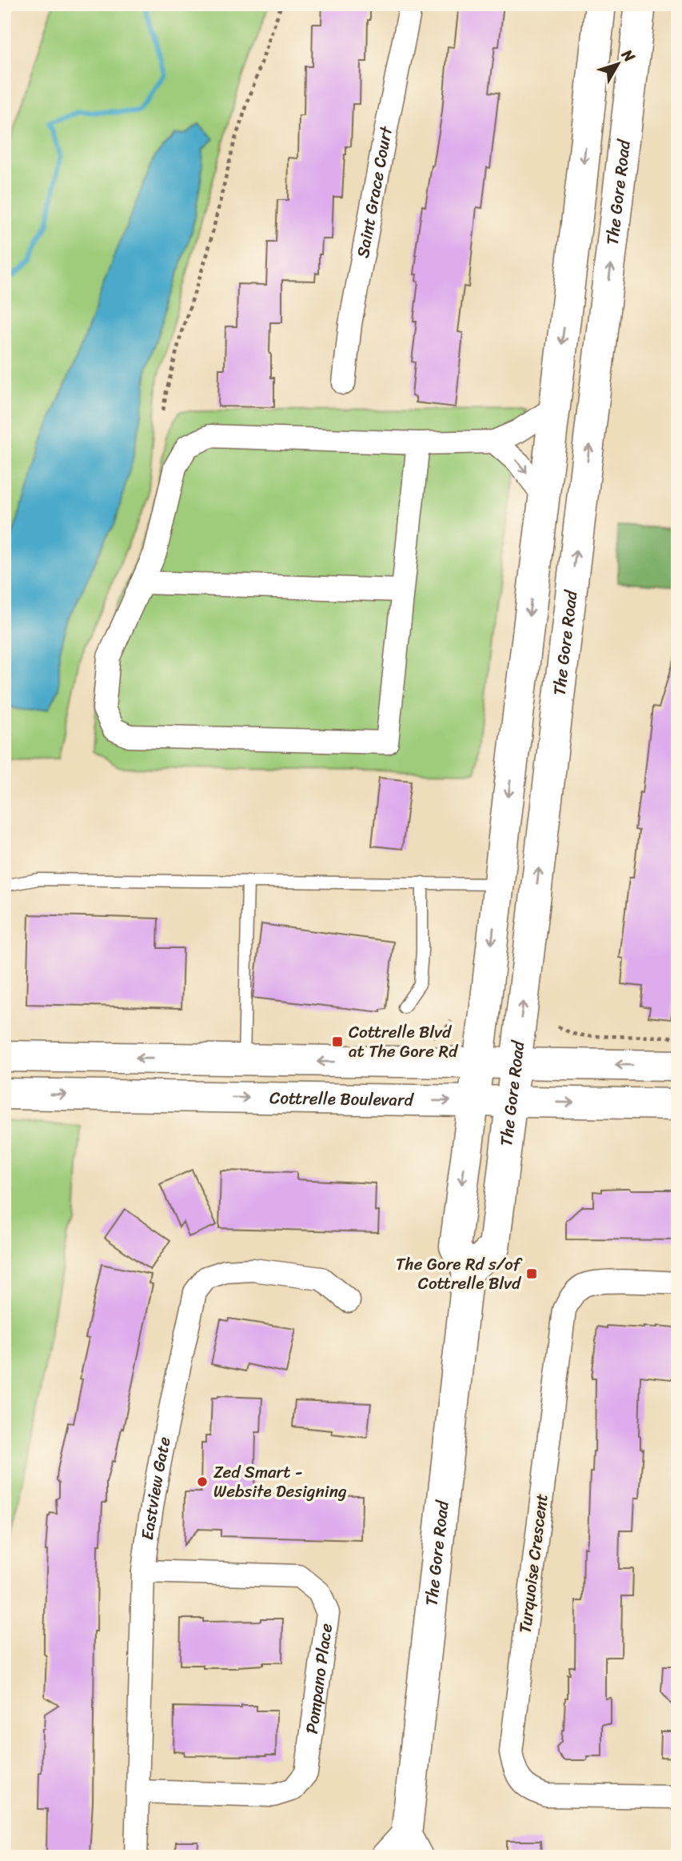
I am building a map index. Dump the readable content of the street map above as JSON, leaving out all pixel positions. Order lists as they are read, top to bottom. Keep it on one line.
{"streets":{"main road":["The Gore Road","Cottrelle Boulevard"],"street":["Saint Grace Court","Eastview Gate","Turquoise Crescent","Pompano Place"]},"crossings":[["The Gore Road","Cottrelle Boulevard"],["Eastview Gate","Pompano Place"]],"places":{"transit":["Cottrelle Blvd at The Gore Rd","The Gore Rd s/of Cottrelle Blvd"],"other":["Zed Smart - Website Designing"]},"north":"top right"}
